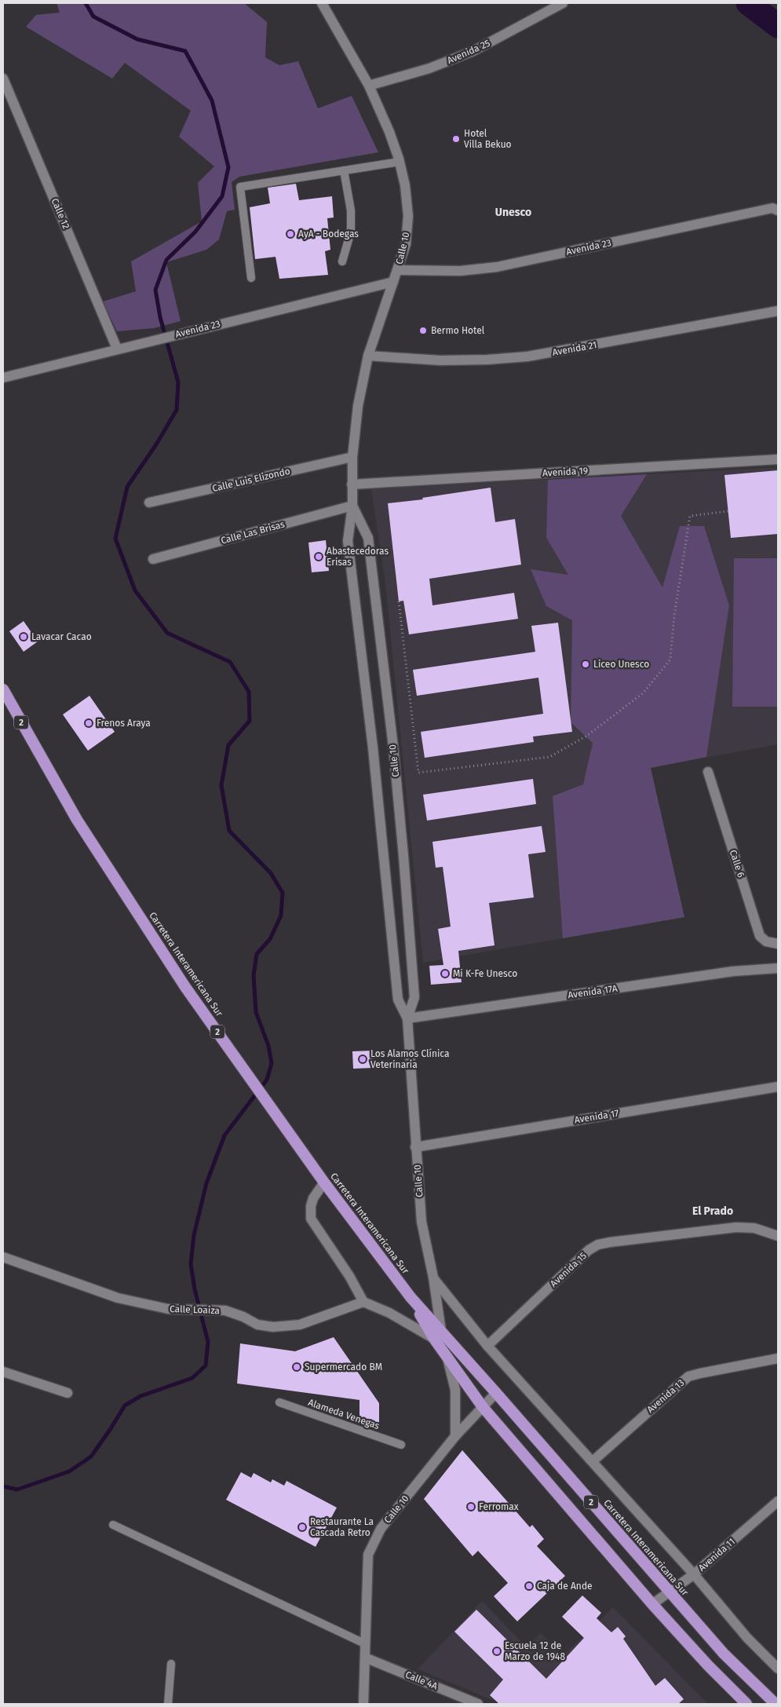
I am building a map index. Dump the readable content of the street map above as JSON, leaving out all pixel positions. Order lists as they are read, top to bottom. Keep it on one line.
{"streets":{"highway":["2","Carretera Interamericana Sur"],"street":["Avenida 25","Calle 12","Avenida 23","Calle 10","Avenida 21","Avenida 19","Calle Luis Elizondo","Calle Las Brisas","Calle 6","Avenida 17A","Avenida 17","Avenida 15","Calle Loaiza","Avenida 13","Avenida 11","Calle 4A"],"lane":["Alameda Venegas"]},"crossings":[["Avenida 25","Calle 10"],["Calle 12","Avenida 23"],["Avenida 23","Calle 10"],["Calle 10","Avenida 21"],["Calle 10","Avenida 19"],["Calle 10","Calle Luis Elizondo"],["Calle 10","Calle Las Brisas"],["Calle 10","Carretera Interamericana Sur"],["Calle 10","Avenida 17A"],["Calle 10","Avenida 17"],["Calle 10","Calle 4A"],["Carretera Interamericana Sur","Avenida 11"]],"districts":["Unesco","El Prado"],"places":["Hotel Villa Bekuo","AyA - Bodegas","Bermo Hotel","Abastecedoras Erisas","Lavacar Cacao","Liceo Unesco","Frenos Araya","Mi K-Fe Unesco","Los Alamos Clínica Veterinaria","Supermercado BM","Ferromax","Restaurante La Cascada Retro","Caja de Ande","Escuela 12 de Marzo de 1948"]}
